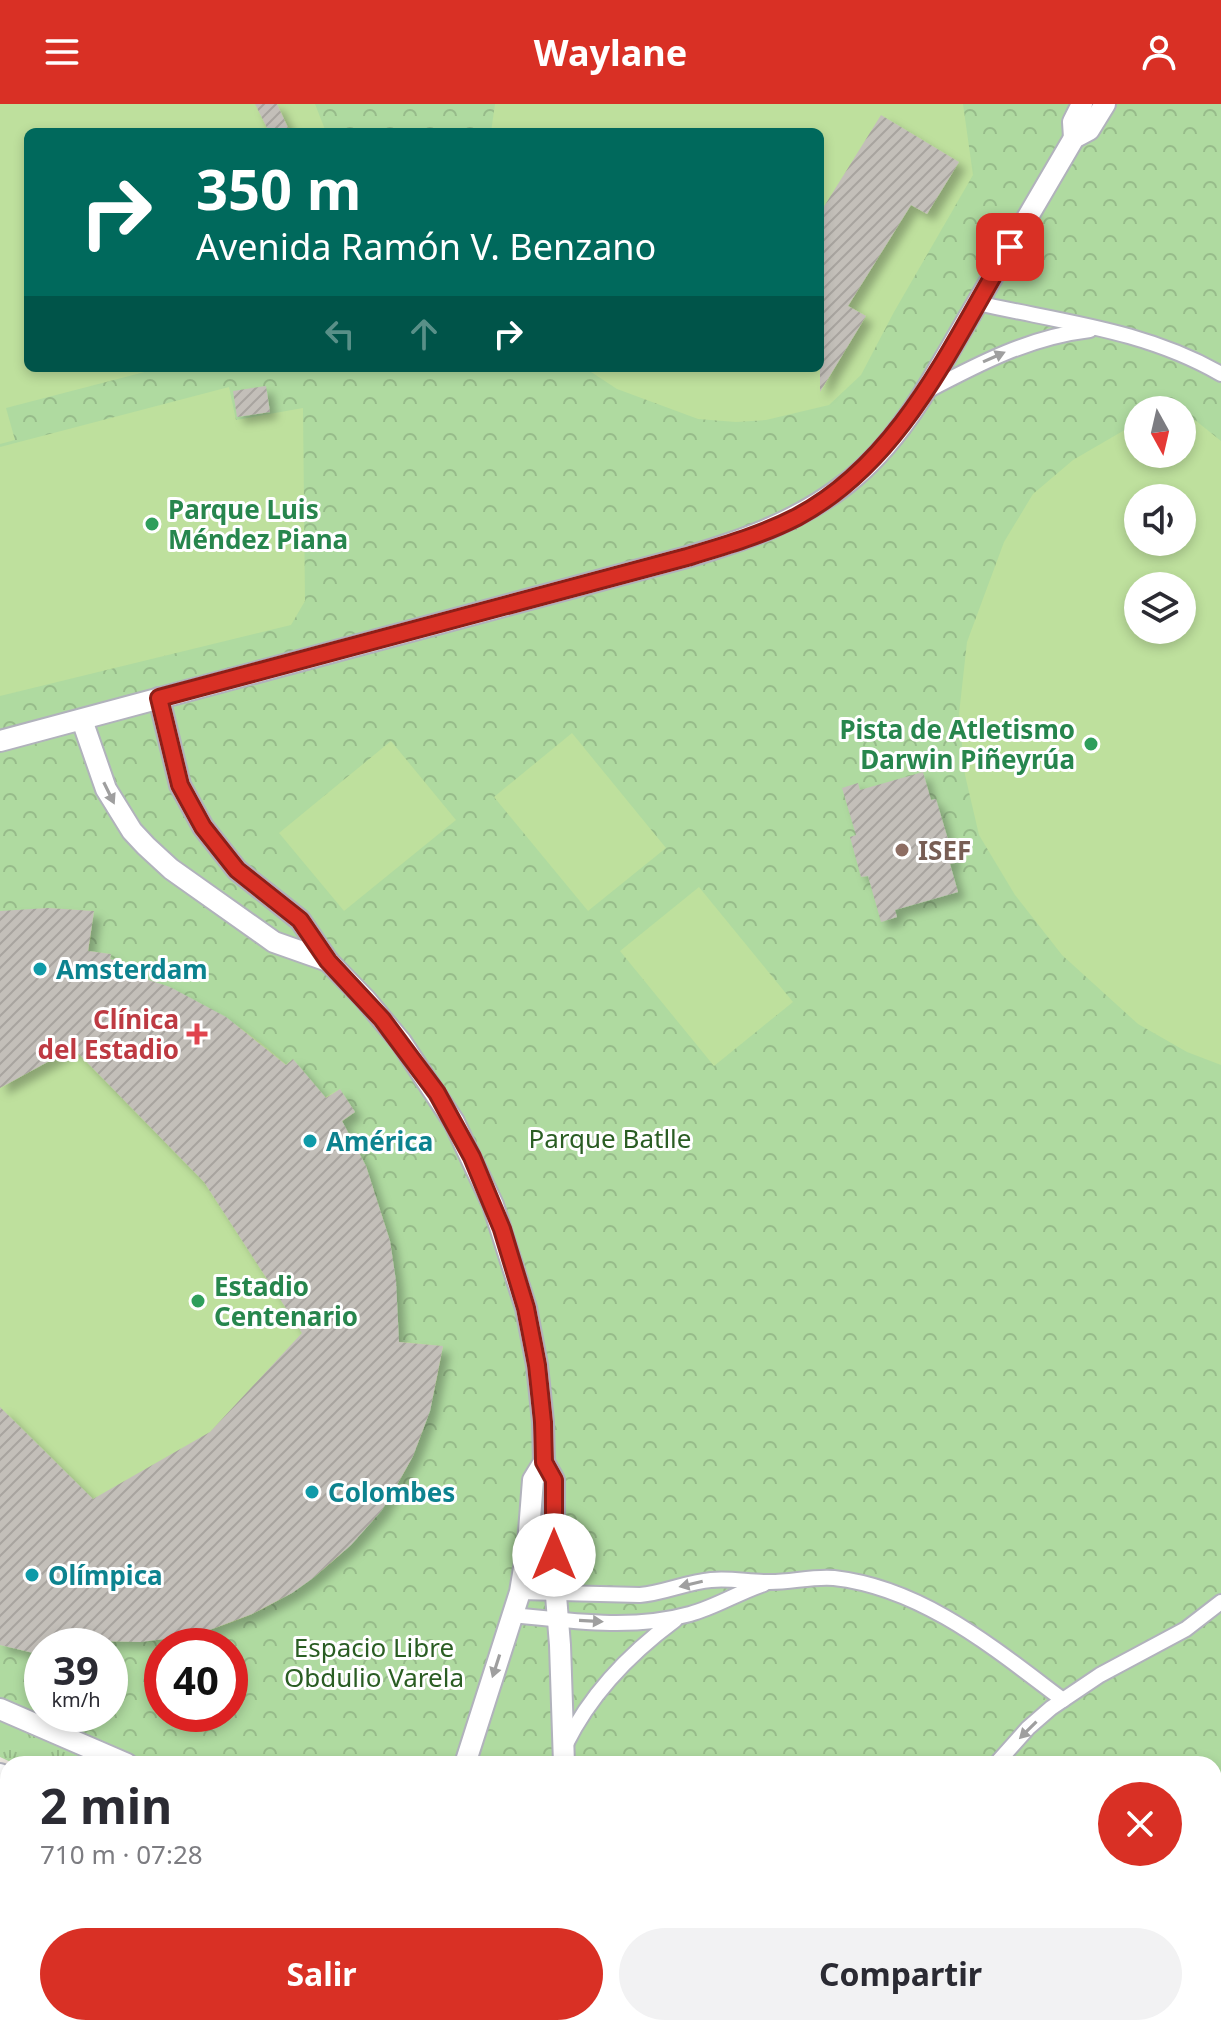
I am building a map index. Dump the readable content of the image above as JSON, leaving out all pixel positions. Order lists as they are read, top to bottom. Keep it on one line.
{"parks":["Parque Batlle","Espacio Libre Obdulio Varela"],"places":{"other":["Parque Luis Méndez Piana","Pista de Atletismo Darwin Piñeyrúa","ISEF","Amsterdam","América","Estadio Centenario","Colombes","Olímpica"],"health":["Clínica del Estadio"]},"north":"bottom","page":{"header":"Waylane","turn":["350 m","Avenida Ramón V. Benzano"],"speed":"39 km/h","limit":"40","heading":["2 min","710 m · 07:28"],"buttons":["Salir","Compartir"]}}
